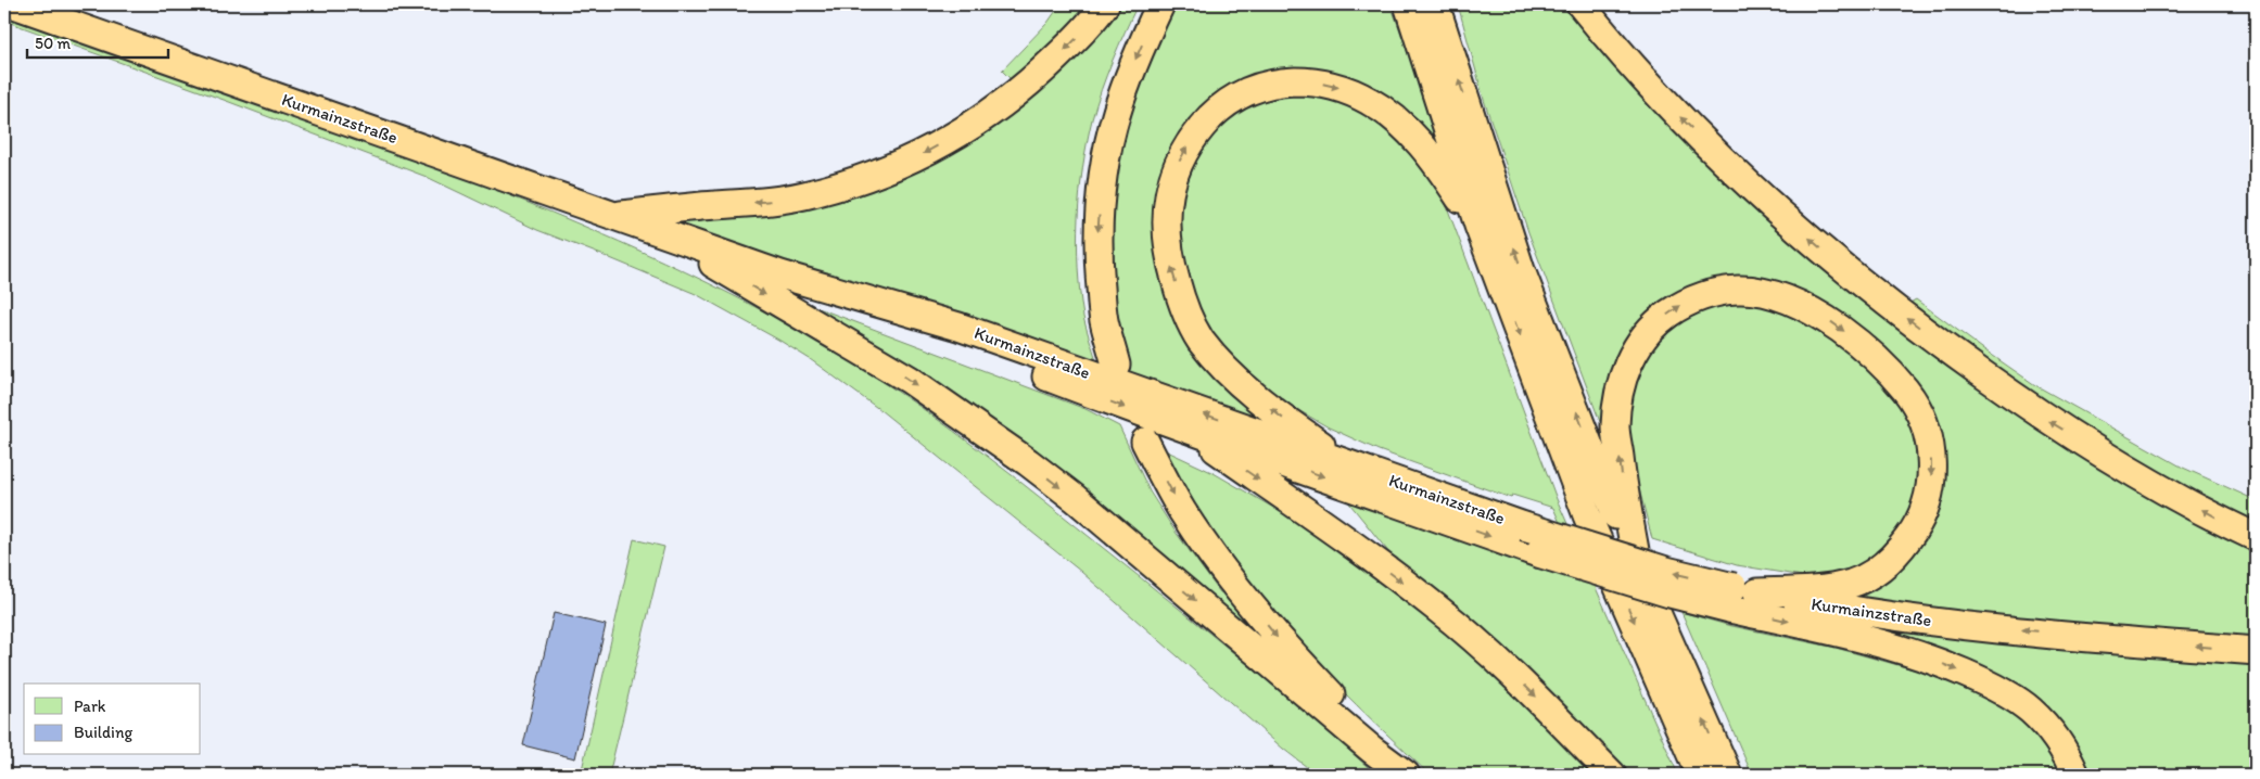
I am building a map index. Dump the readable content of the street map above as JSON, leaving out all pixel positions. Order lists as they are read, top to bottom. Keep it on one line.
{"streets":{"highway":["Kurmainzstraße"]},"legend":["Park","Building"],"scale_bar":"50 m"}
